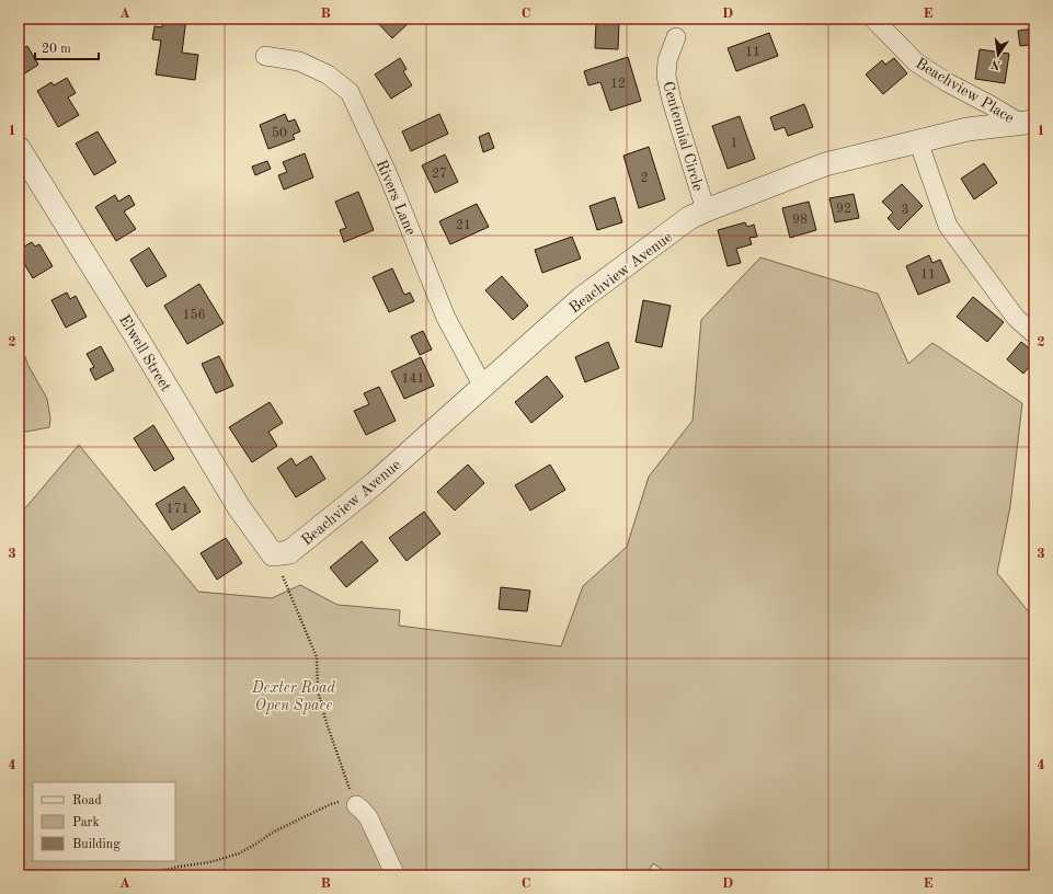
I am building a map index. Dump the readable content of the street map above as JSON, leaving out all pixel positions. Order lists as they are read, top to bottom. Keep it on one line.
{"streets":{"street":["Beachview Place","Centennial Circle","Rivers Lane","Beachview Avenue","Elwell Street"]},"crossings":[["Beachview Place","Beachview Avenue"],["Centennial Circle","Beachview Avenue"],["Rivers Lane","Beachview Avenue"],["Beachview Avenue","Elwell Street"]],"parks":["Dexter Road Open Space"],"house_numbers":["11","12","50","1","27","2","92","3","98","21","11","156","141","171"],"legend":["Road","Park","Building"],"scale_bar":"20 m","north":"bottom","grid":{"columns":["A","B","C","D","E"],"rows":["1","2","3","4"]}}
